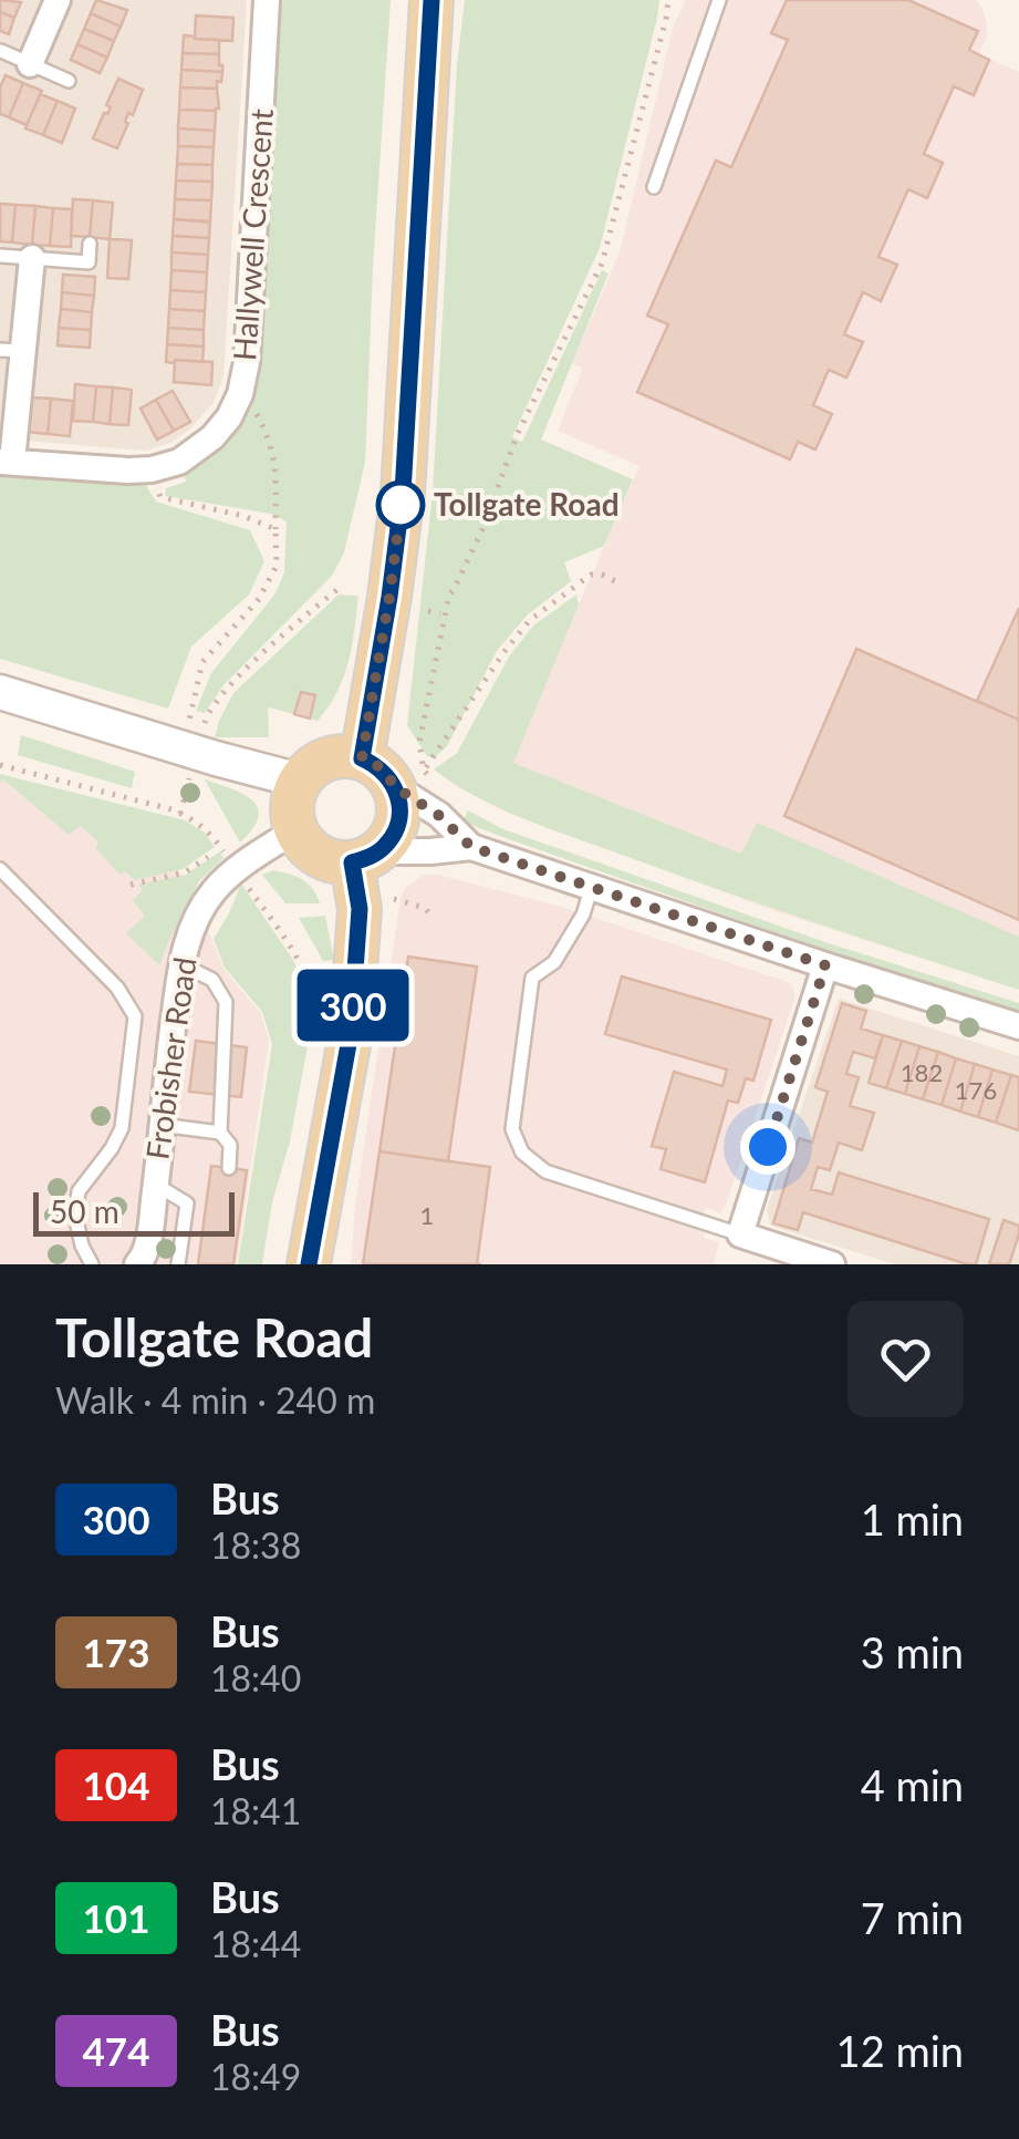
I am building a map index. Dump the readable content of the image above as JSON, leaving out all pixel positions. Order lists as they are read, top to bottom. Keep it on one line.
{"streets":{"street":["Hallywell Crescent","Frobisher Road"]},"places":["Tollgate Road"],"lines":["bus line 300"],"house_numbers":["182","176","1"],"scale_bar":"50 m","page":{"on_map":"300","scale":"50 m","heading":["Tollgate Road","Walk · 4 min · 240 m"],"list":[{"mark":"300","name":"Bus","note":"18:38","value":"1 min"},{"mark":"173","name":"Bus","note":"18:40","value":"3 min"},{"mark":"104","name":"Bus","note":"18:41","value":"4 min"},{"mark":"101","name":"Bus","note":"18:44","value":"7 min"},{"mark":"474","name":"Bus","note":"18:49","value":"12 min"}]}}
